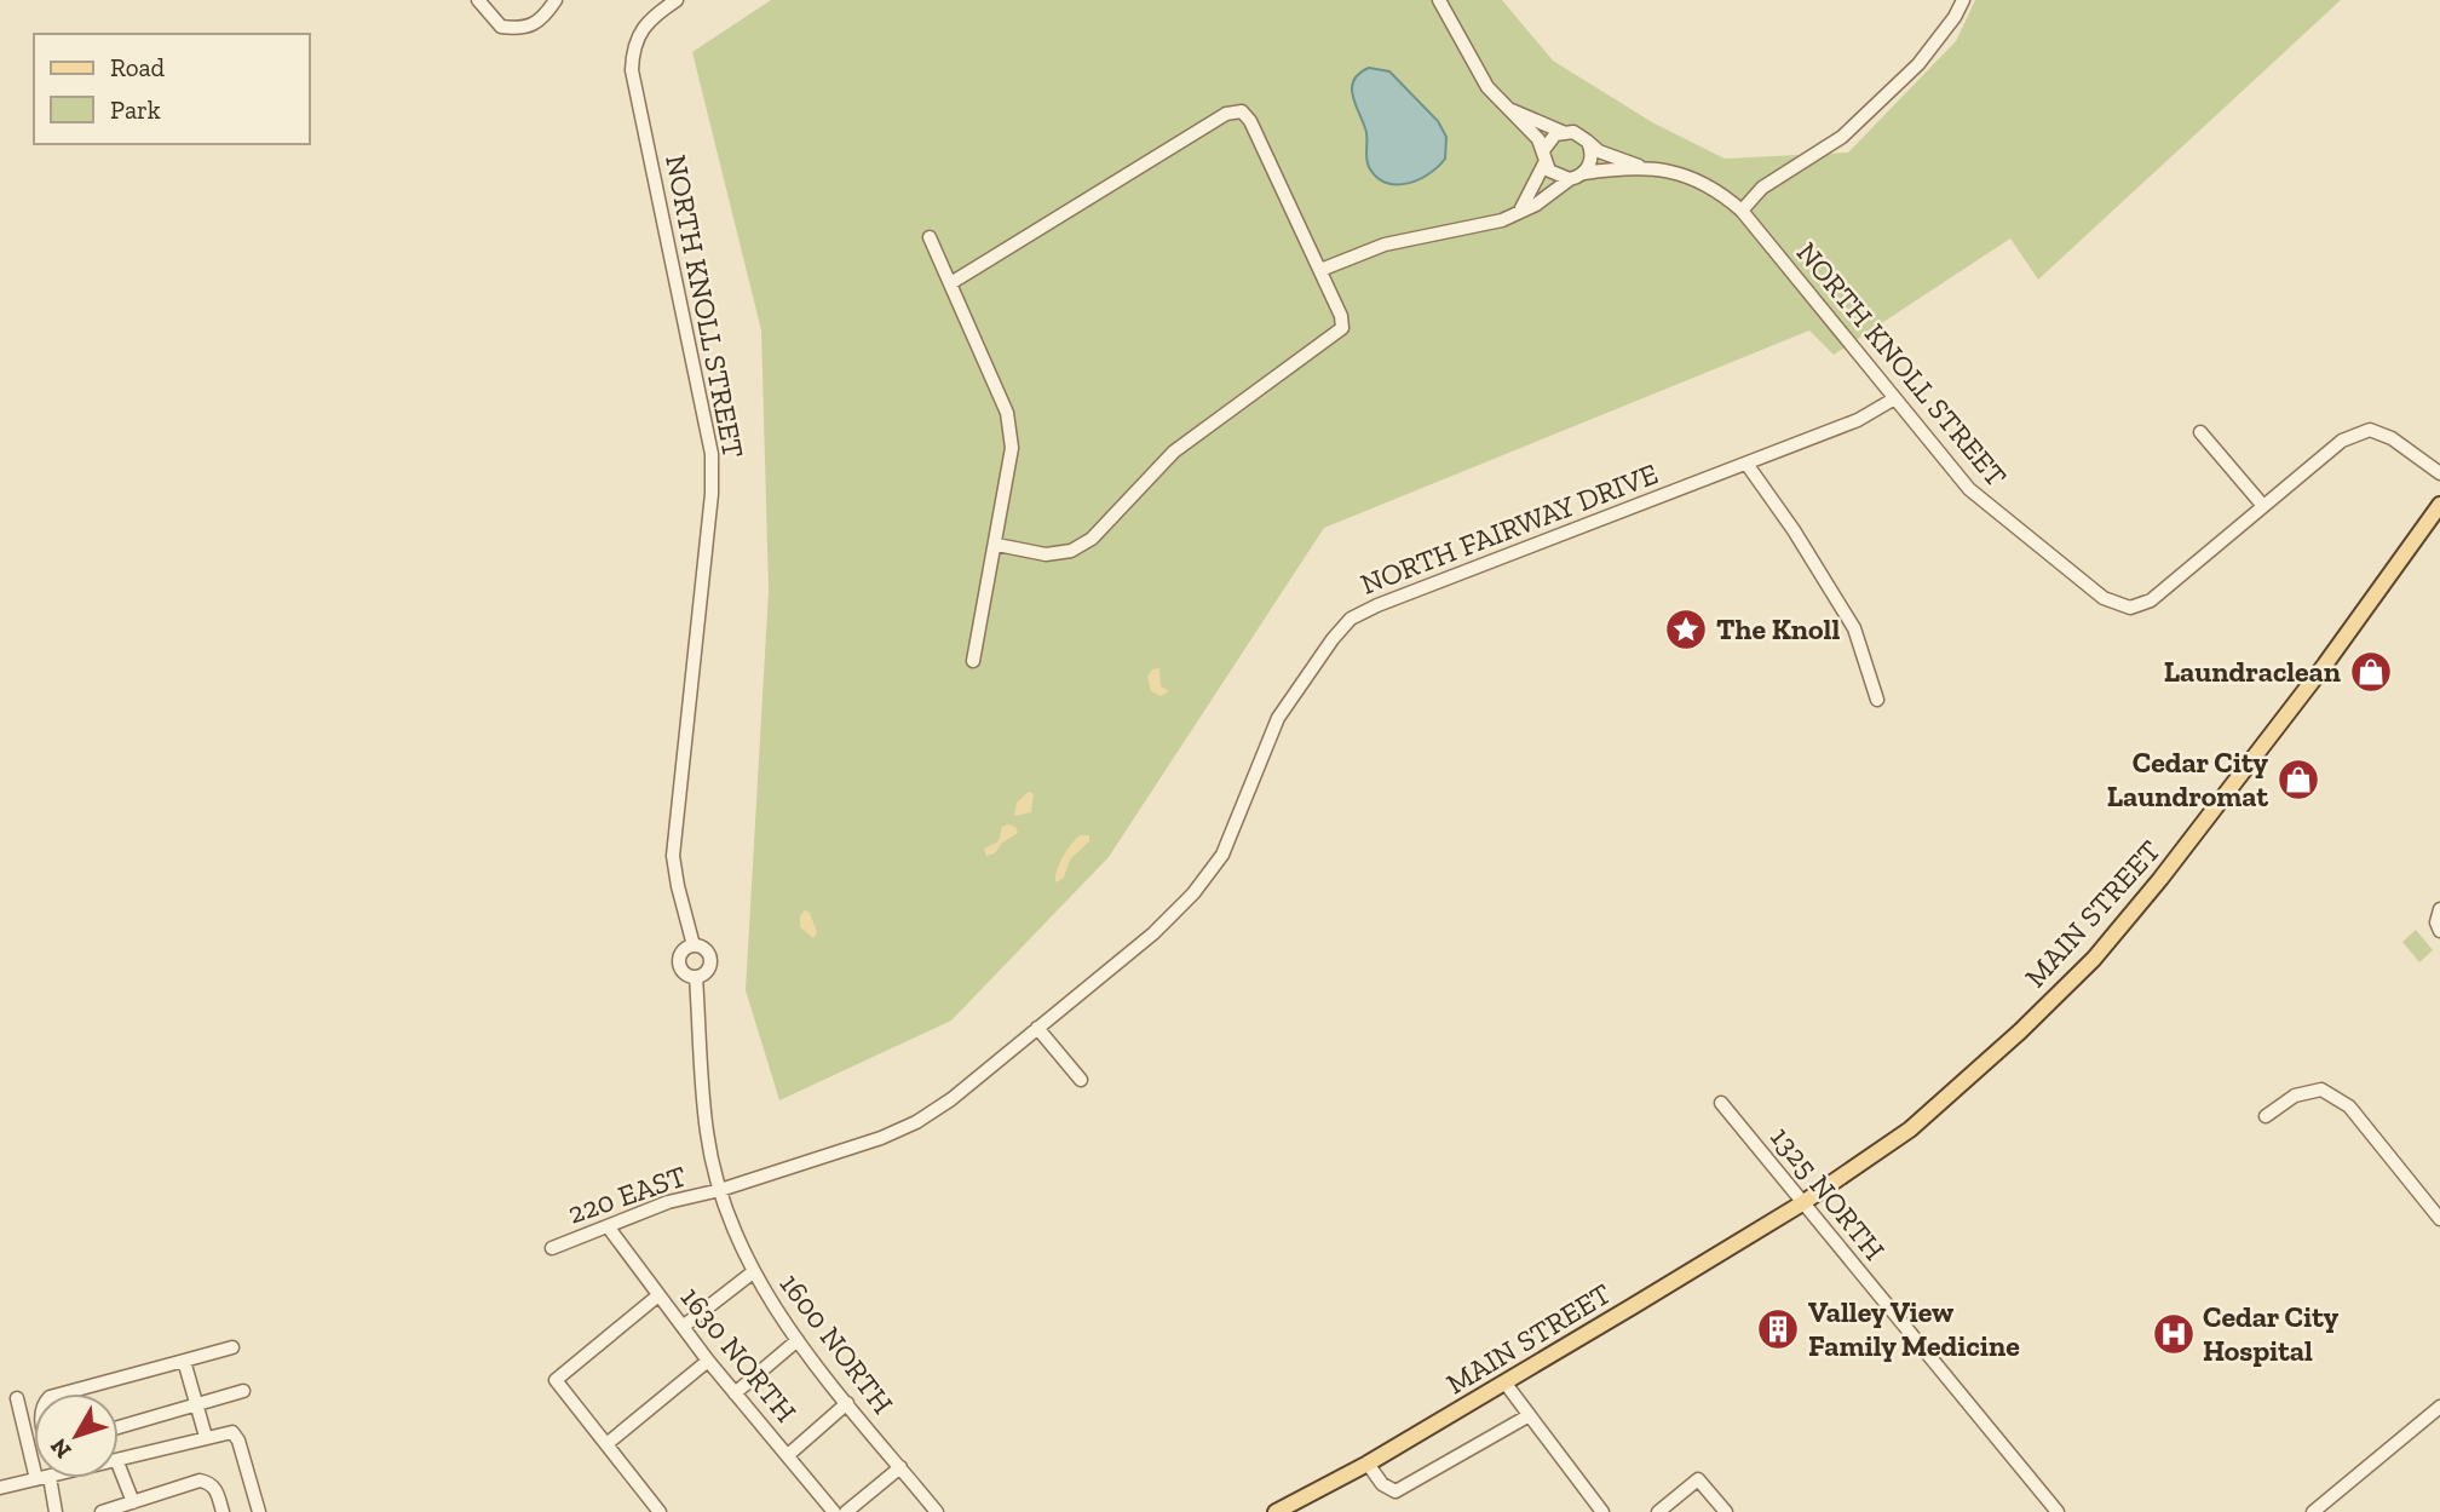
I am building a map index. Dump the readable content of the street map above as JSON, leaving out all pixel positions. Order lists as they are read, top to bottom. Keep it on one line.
{"streets":{"main road":["MAIN STREET"],"street":["NORTH KNOLL STREET","NORTH FAIRWAY DRIVE","1325 NORTH","220 EAST","1600 NORTH","1630 NORTH"]},"crossings":[["NORTH KNOLL STREET","NORTH FAIRWAY DRIVE"],["NORTH KNOLL STREET","220 EAST"],["NORTH KNOLL STREET","1600 NORTH"],["NORTH FAIRWAY DRIVE","220 EAST"],["NORTH FAIRWAY DRIVE","1600 NORTH"],["MAIN STREET","1325 NORTH"],["220 EAST","1600 NORTH"],["220 EAST","1630 NORTH"]],"places":{"place":["The Knoll"],"shop":["Laundraclean","Cedar City Laundromat"],"building":["Valley View Family Medicine"],"hospital":["Cedar City Hospital"]},"legend":["Road","Park"],"north":"bottom left"}
